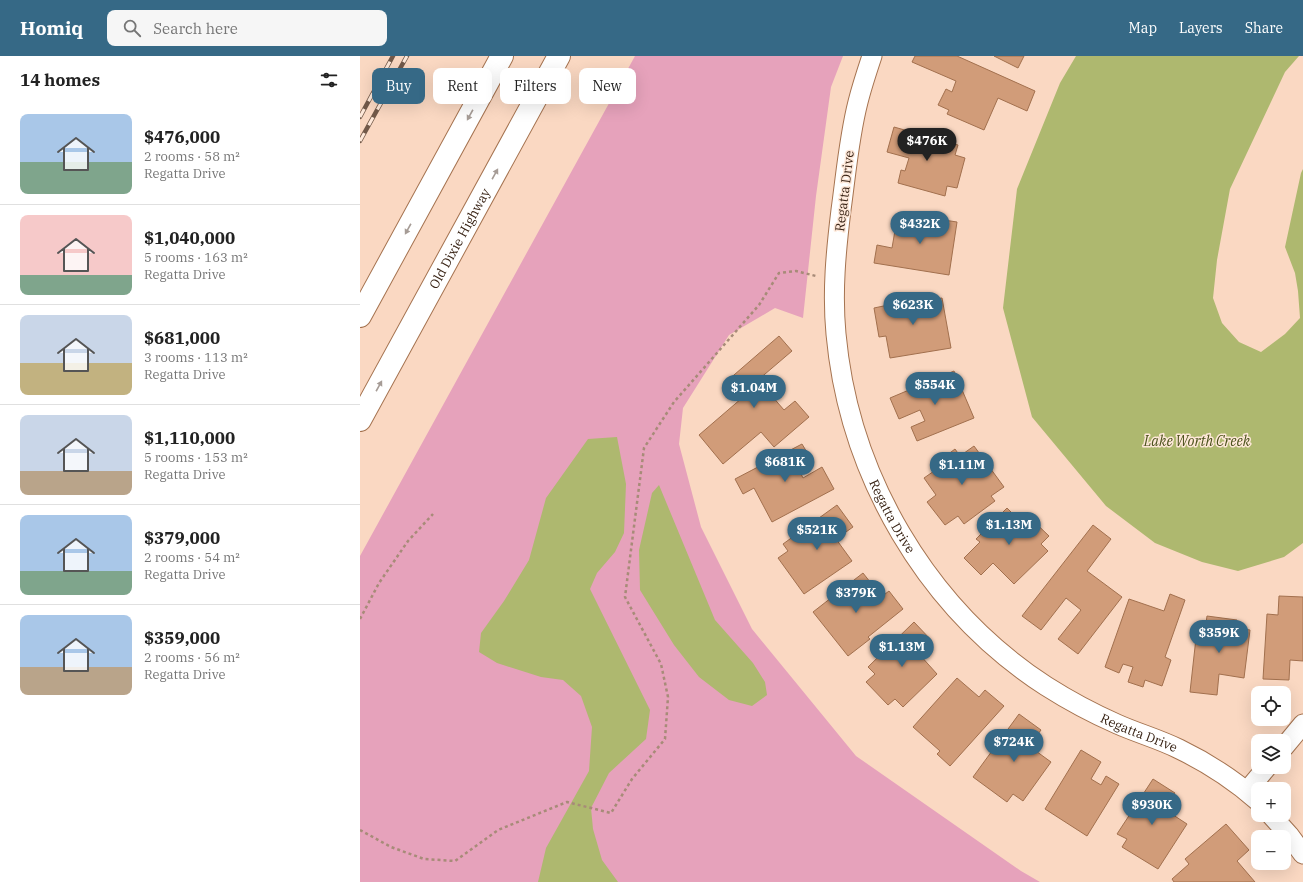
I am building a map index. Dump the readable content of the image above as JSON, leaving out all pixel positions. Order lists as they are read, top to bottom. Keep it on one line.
{"streets":{"main road":["Old Dixie Highway"],"street":["Regatta Drive"]},"water":["Lake Worth Creek"],"page":{"header":"Homiq","search":"Search here","nav":["Map","Layers","Share"],"heading":"14 homes","chip":["Buy","Rent","Filters","New"],"list":[{"name":"$476,000","note":"2 rooms · 58 m² · Regatta Drive"},{"name":"$1,040,000","note":"5 rooms · 163 m² · Regatta Drive"},{"name":"$681,000","note":"3 rooms · 113 m² · Regatta Drive"},{"name":"$1,110,000","note":"5 rooms · 153 m² · Regatta Drive"},{"name":"$379,000","note":"2 rooms · 54 m² · Regatta Drive"},{"name":"$359,000","note":"2 rooms · 56 m² · Regatta Drive"}],"price":["$476K","$432K","$623K","$554K","$1.04M","$681K","$1.11M","$1.13M","$521K","$379K","$359K","$1.13M","$724K","$930K"],"map_buttons":["+","−"]}}
